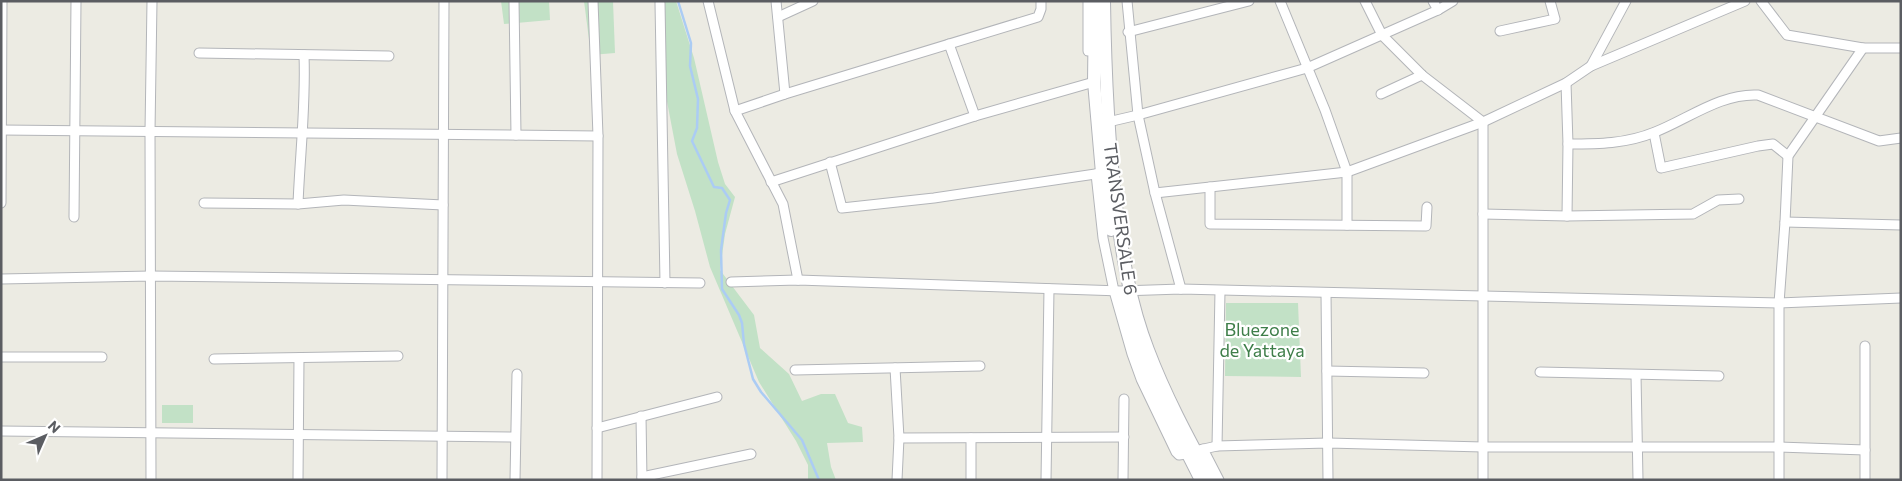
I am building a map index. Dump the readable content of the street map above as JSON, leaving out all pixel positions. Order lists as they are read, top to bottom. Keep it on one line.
{"streets":{"main road":["TRANSVERSALE 6"]},"parks":["Bluezone de Yattaya"],"north":"top right"}
